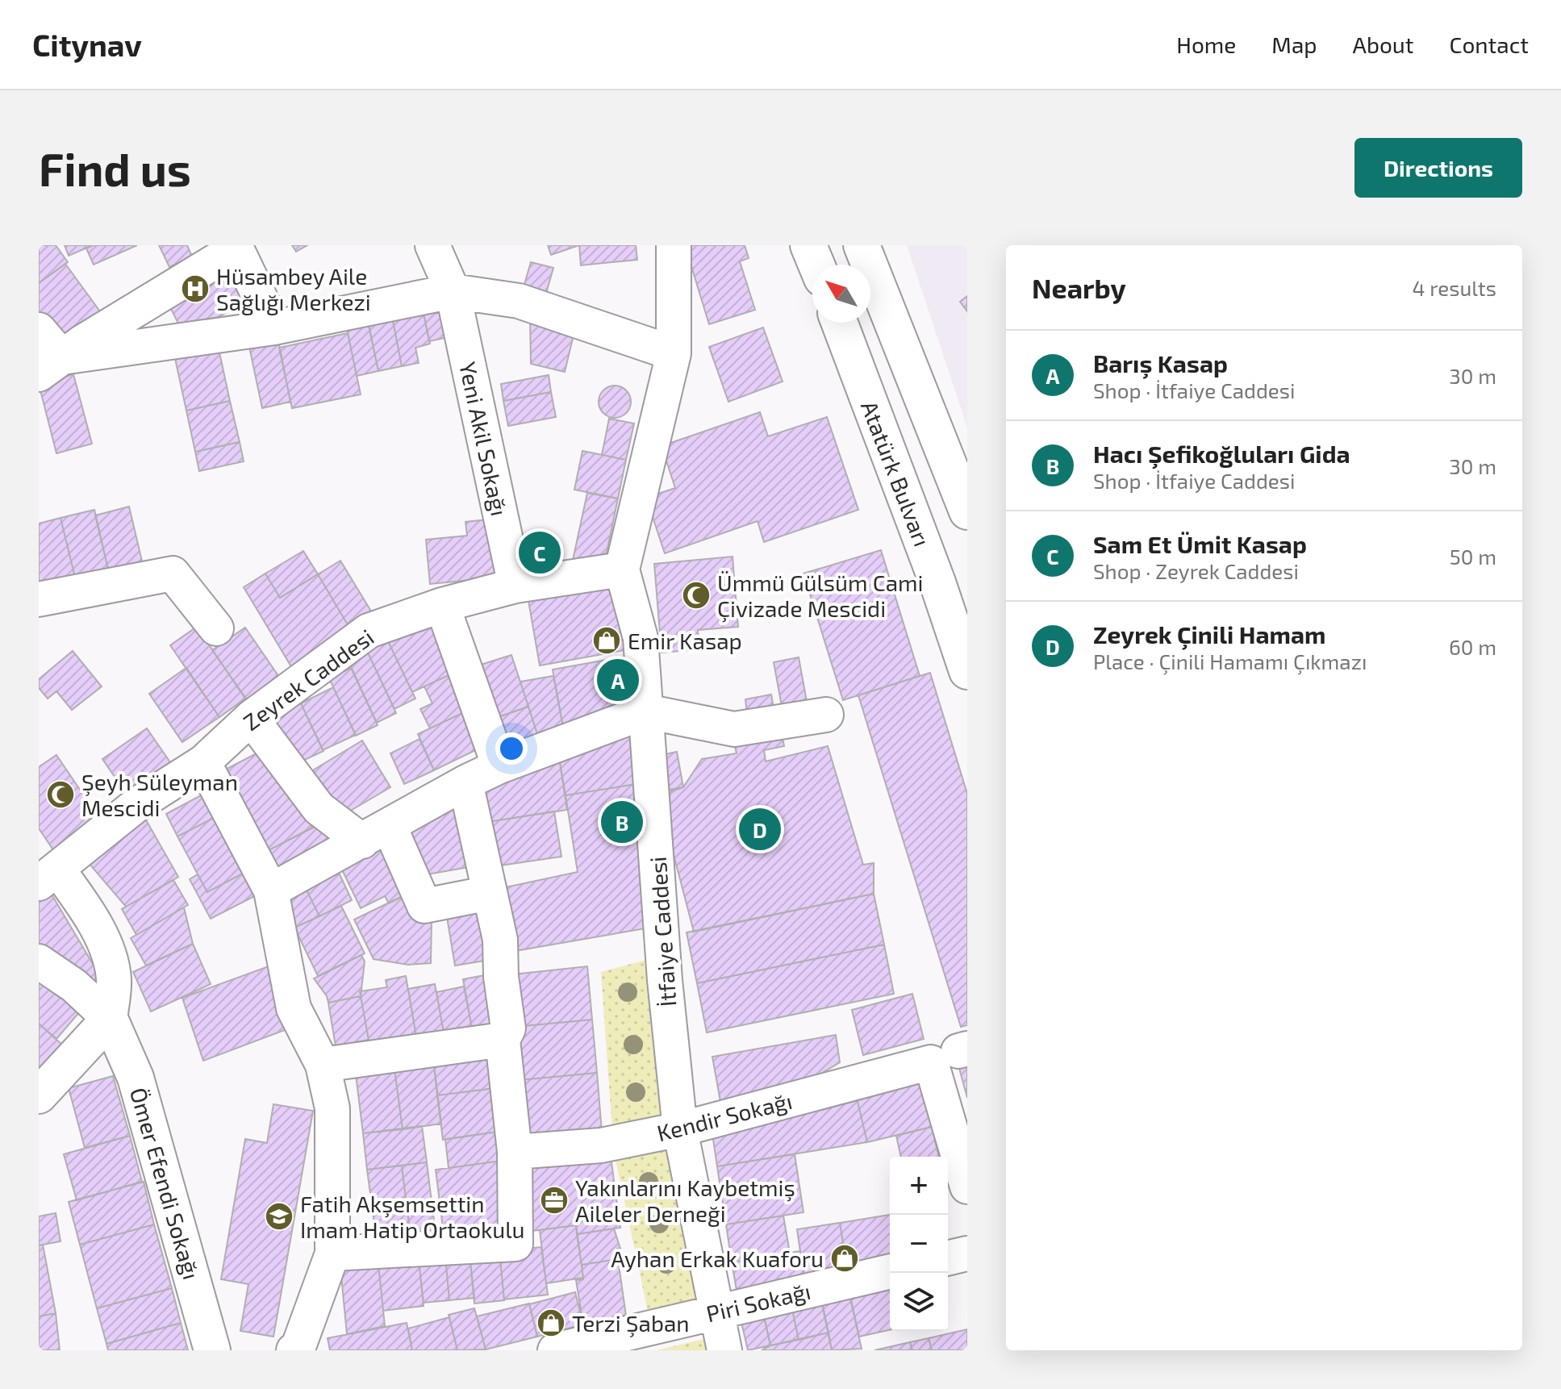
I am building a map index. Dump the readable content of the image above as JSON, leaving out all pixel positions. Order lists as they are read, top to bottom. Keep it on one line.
{"streets":{"main road":["Atatürk Bulvarı","Ömer Efendi Sokağı"],"street":["Yeni Akil Sokağı","Zeyrek Caddesi","İtfaiye Caddesi","Kendir Sokağı","Piri Sokağı"]},"crossings":[["Yeni Akil Sokağı","Zeyrek Caddesi"],["Zeyrek Caddesi","İtfaiye Caddesi"],["İtfaiye Caddesi","Kendir Sokağı"],["İtfaiye Caddesi","Piri Sokağı"]],"places":{"hospital":["Hüsambey Aile Sağlığı Merkezi"],"mosque":["Ümmü Gülsüm Cami Çivizade Mescidi","Şeyh Süleyman Mescidi"],"shop":["Emir Kasap","Ayhan Erkak Kuaforu","Terzi Şaban"],"office":["Yakınlarını Kaybetmiş Aileler Derneği"],"school or university":["Fatih Akşemsettin Imam Hatip Ortaokulu"]},"north":"top left","page":{"header":"Citynav","nav":["Home","Map","About","Contact"],"buttons":"Directions","title":"Find us","heading":["Nearby","4 results"],"list":[{"mark":"A","name":"Barış Kasap","note":"Shop · İtfaiye Caddesi","value":"30 m"},{"mark":"B","name":"Hacı Şefikoğluları Gida","note":"Shop · İtfaiye Caddesi","value":"30 m"},{"mark":"C","name":"Sam Et Ümit Kasap","note":"Shop · Zeyrek Caddesi","value":"50 m"},{"mark":"D","name":"Zeyrek Çinili Hamam","note":"Place · Çinili Hamamı Çıkmazı","value":"60 m"}],"pins":["C","A","B","D"],"map_buttons":["+","−"]}}
